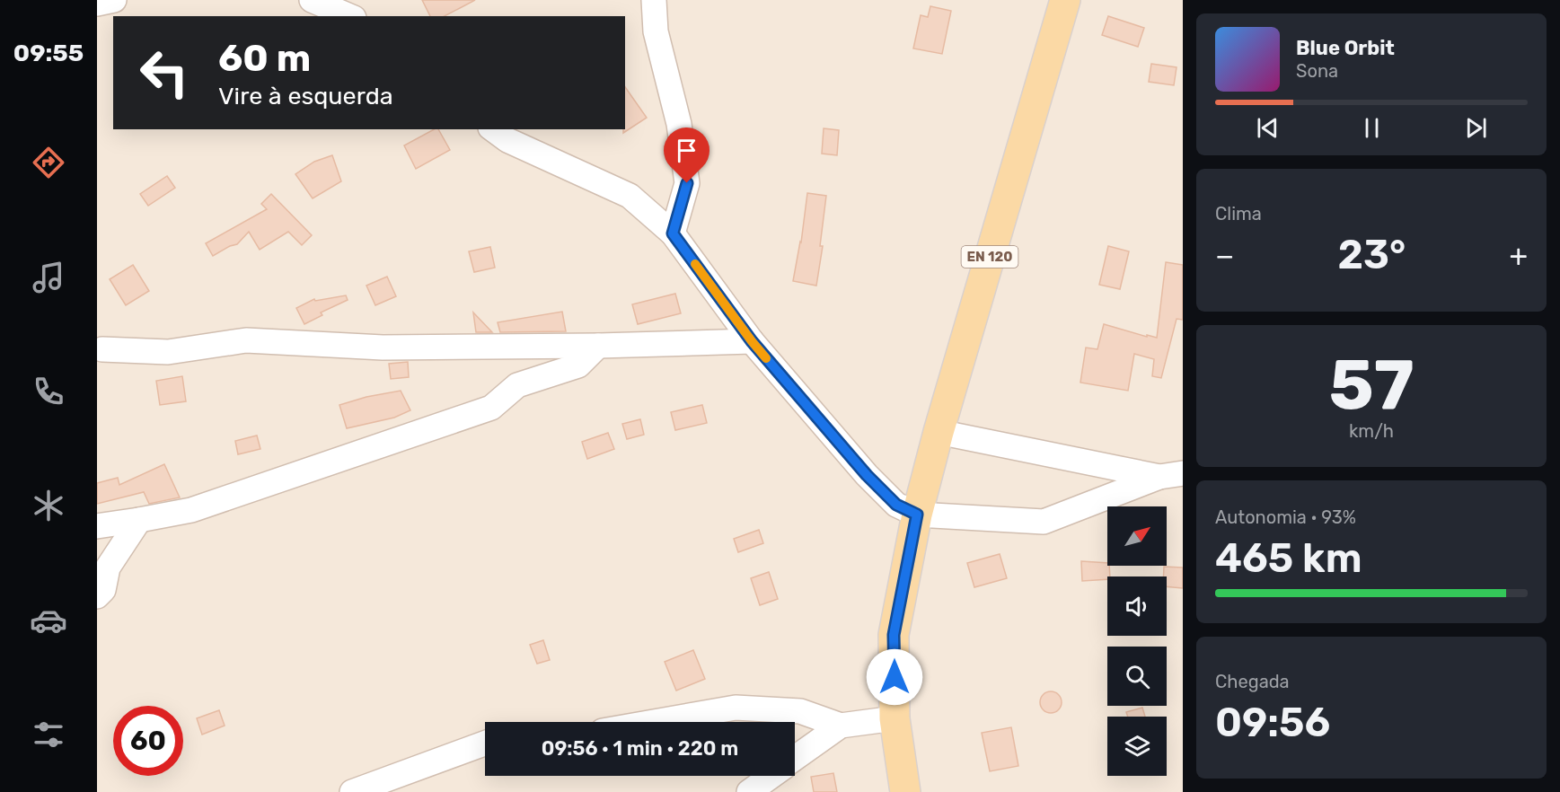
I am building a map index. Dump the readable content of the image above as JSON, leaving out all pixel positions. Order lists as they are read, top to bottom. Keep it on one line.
{"streets":{"main road":["EN 120"]},"north":"top right","page":{"tabs":"09:55","turn":["60 m","Vire à esquerda"],"song":["Blue Orbit","Sona"],"tile":["Clima",["57","km/h"],["Autonomia · 93%","465 km"],["Chegada","09:56"]],"heat":["−","23°","+"],"limit":"60","trip":"09:56 · 1 min · 220 m"}}
